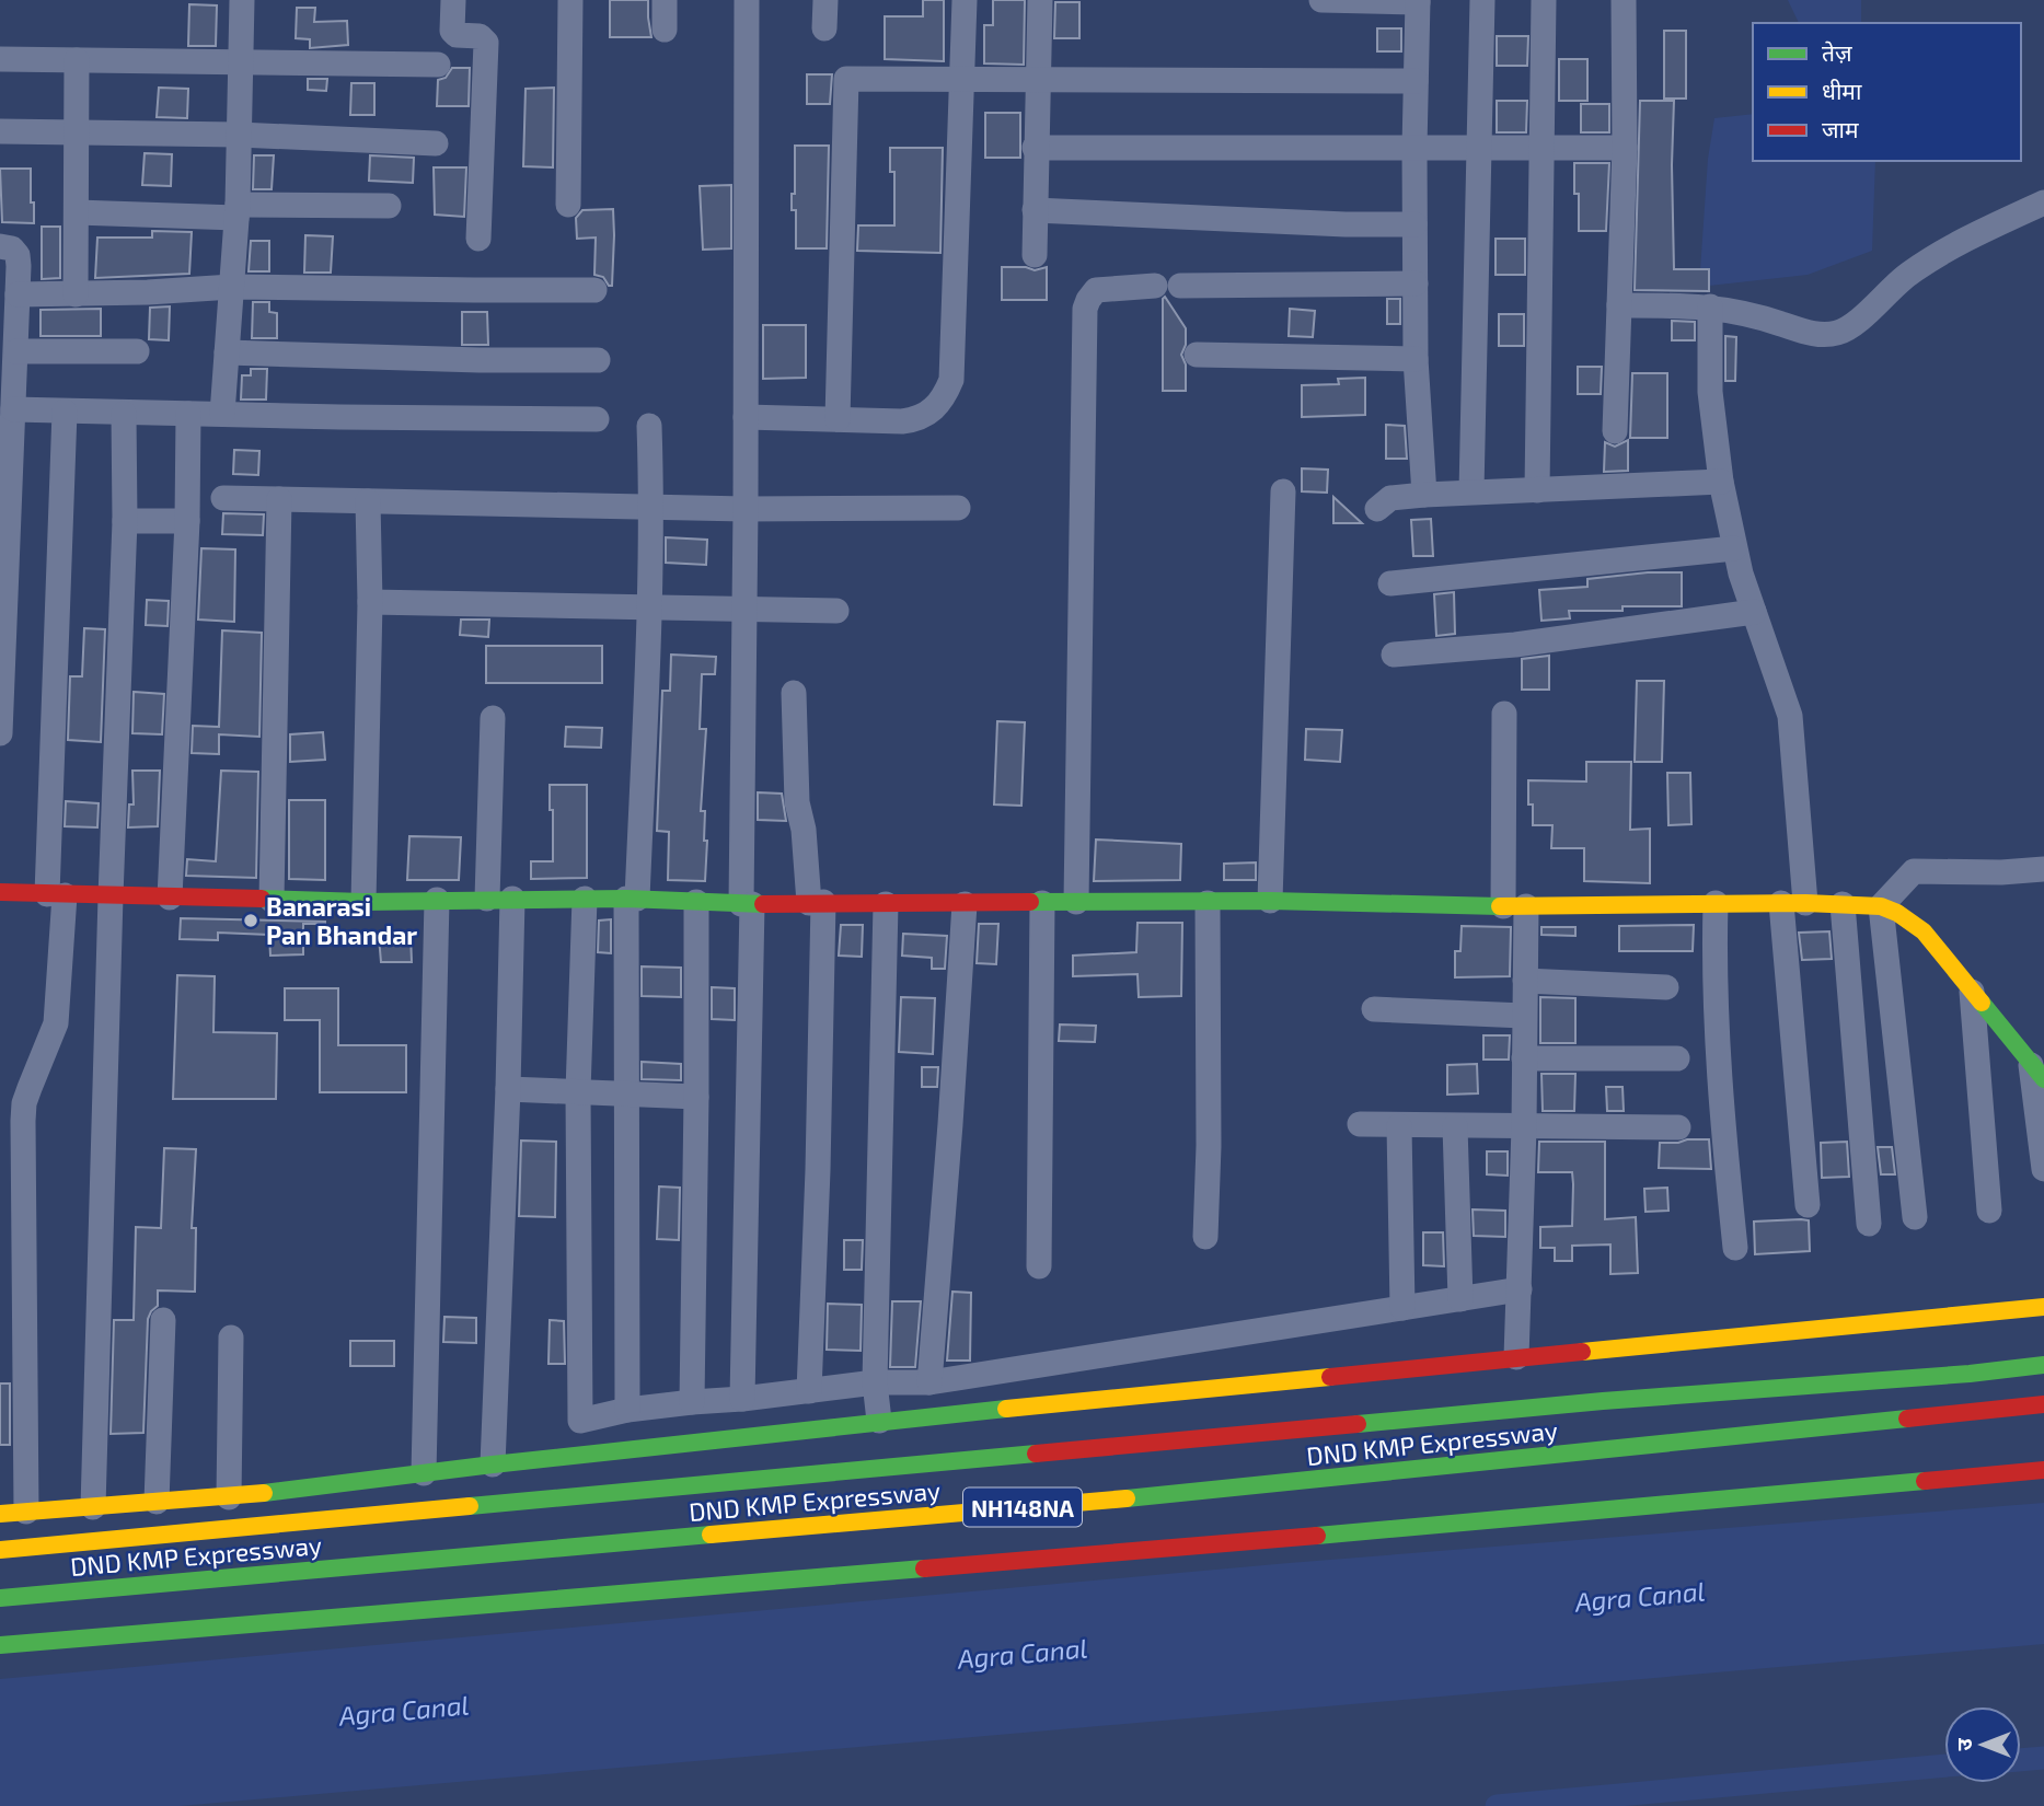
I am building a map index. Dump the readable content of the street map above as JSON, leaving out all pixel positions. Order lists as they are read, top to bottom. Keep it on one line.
{"streets":{"main road":["DND KMP Expressway","NH148NA"]},"water":["Agra Canal"],"places":["Banarasi Pan Bhandar"],"legend":["तेज़","धीमा","जाम"],"north":"left"}
